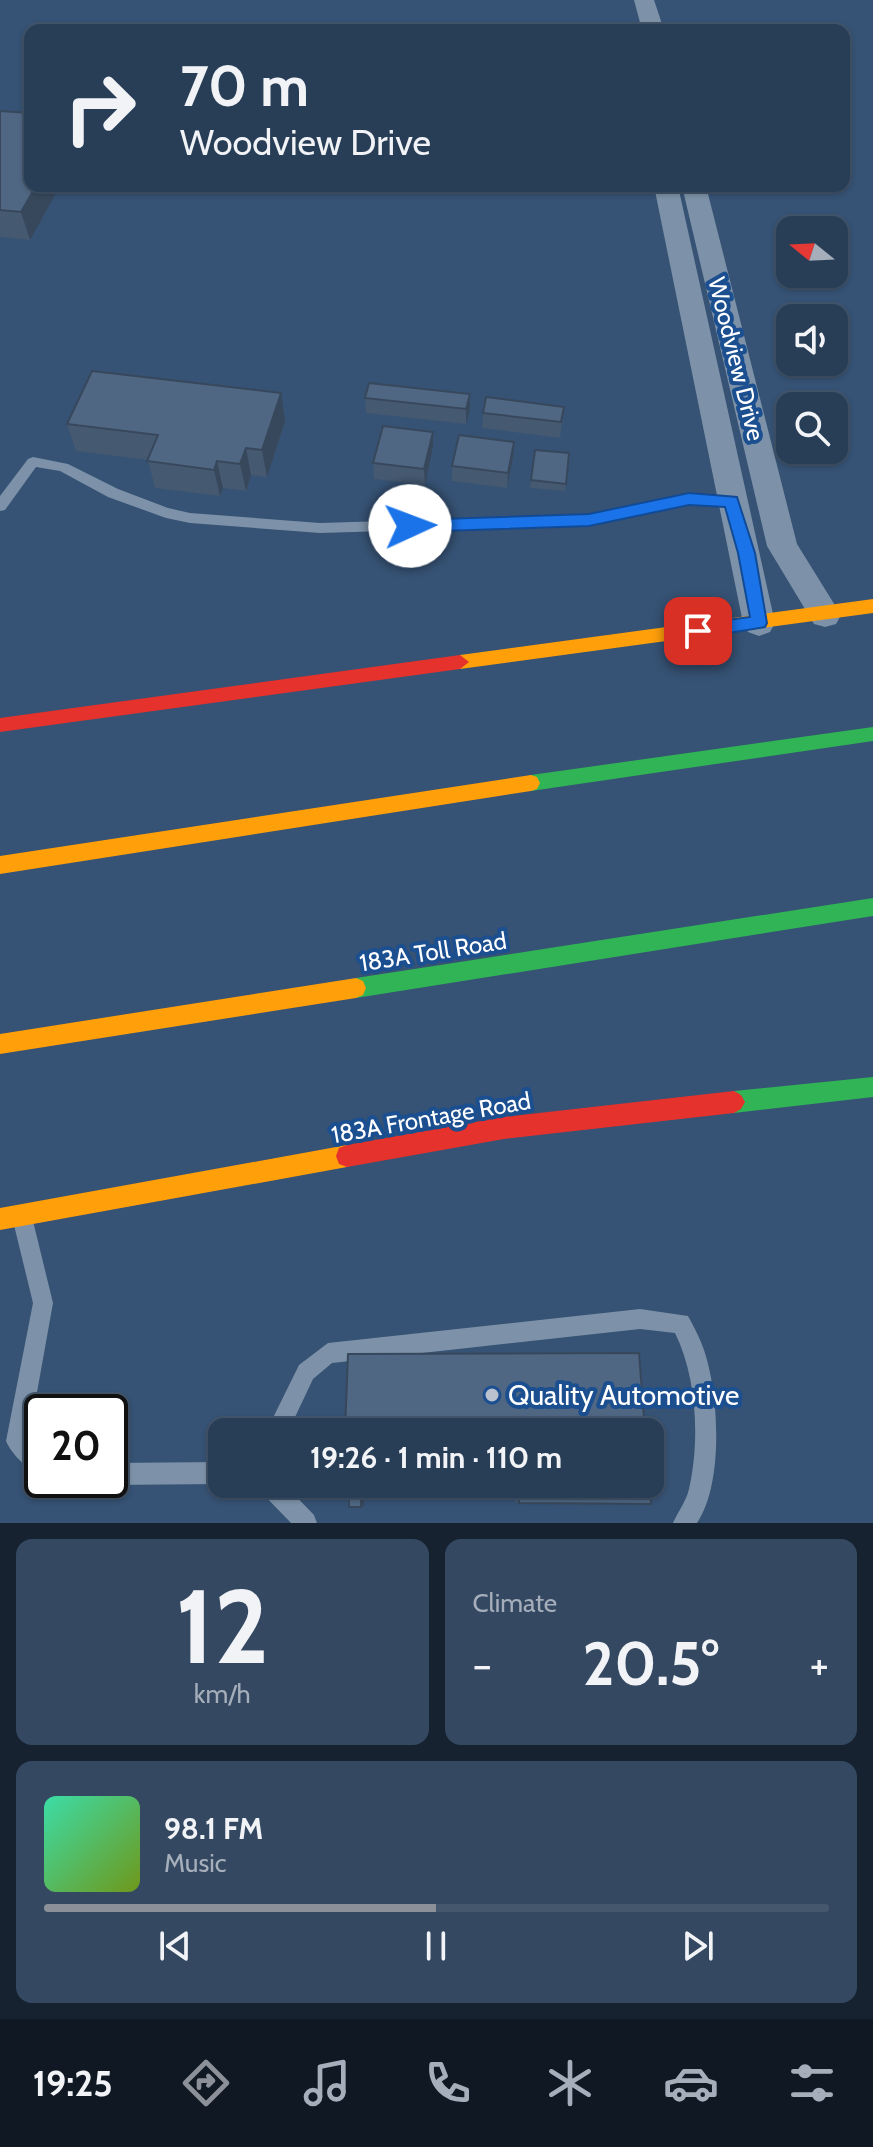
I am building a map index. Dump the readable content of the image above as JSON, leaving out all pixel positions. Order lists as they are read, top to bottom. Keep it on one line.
{"streets":{"main road":["183A Toll Road","183A Frontage Road"],"street":["Woodview Drive"]},"places":["Quality Automotive"],"north":"left","page":{"turn":["70 m","Woodview Drive"],"limit":"20","trip":"19:26 · 1 min · 110 m","tile":[["12","km/h"],"Climate"],"heat":["−","20.5°","+"],"song":["98.1 FM","Music"],"tabs":"19:25"}}
